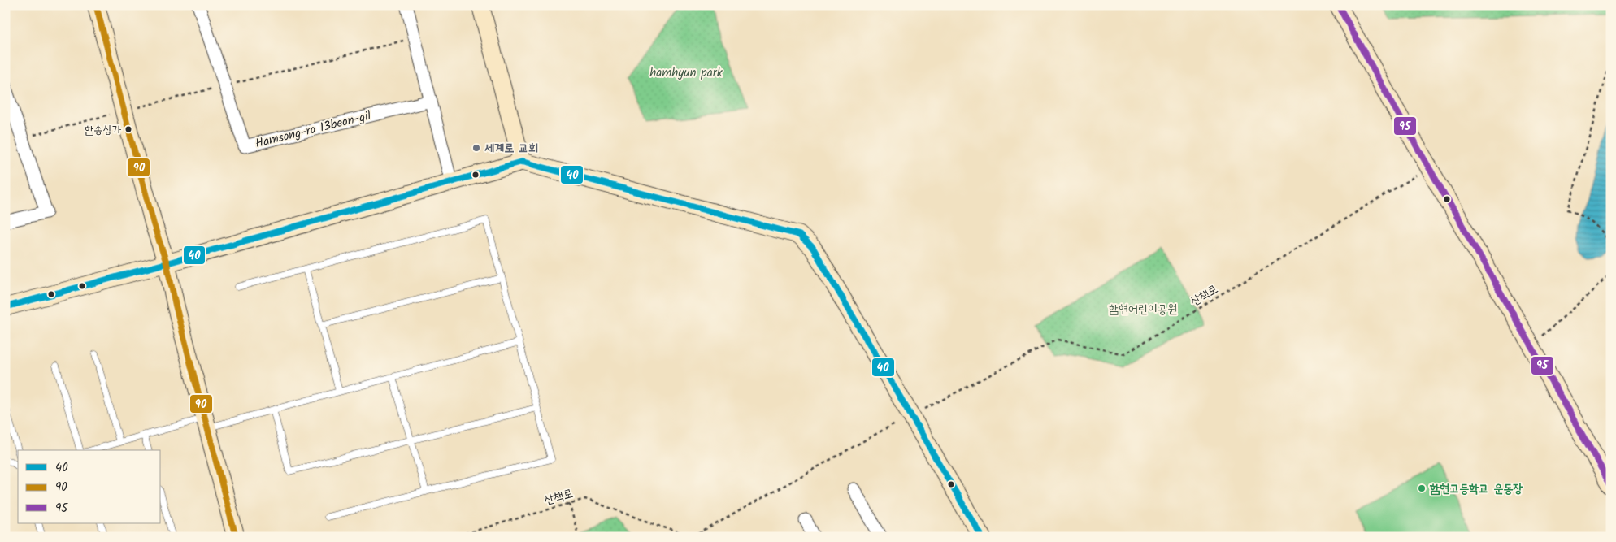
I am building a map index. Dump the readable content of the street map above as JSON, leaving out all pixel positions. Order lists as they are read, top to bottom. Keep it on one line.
{"streets":{"street":["Hamsong-ro 13beon-gil"],"path":["산책로"]},"parks":["hamhyun park","함현어린이공원"],"places":["함송상가","세계로 교회","함현고등학교 운동장"],"lines":["transit line 90","transit line 95","transit line 40"],"legend":["40","90","95"]}
